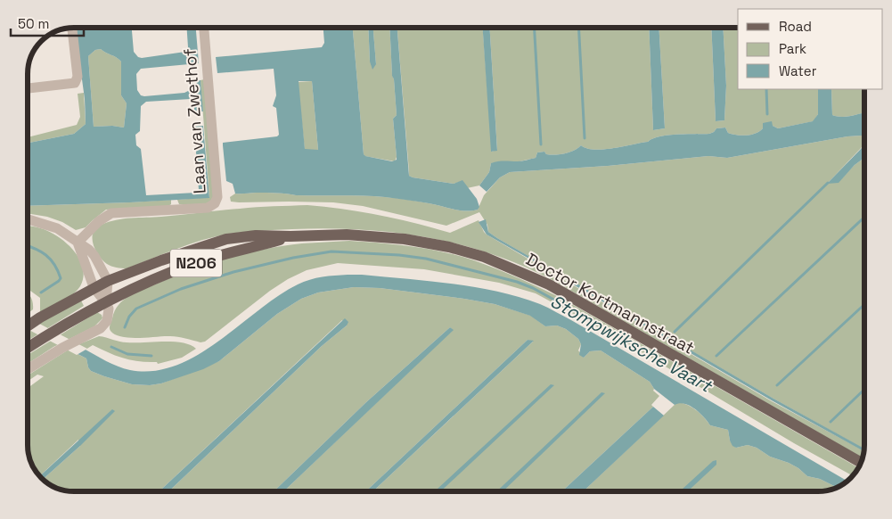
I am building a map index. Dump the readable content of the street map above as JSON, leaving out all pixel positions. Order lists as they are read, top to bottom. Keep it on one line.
{"streets":{"main road":["N206","Doctor Kortmannstraat"],"street":["Laan van Zwethof"]},"crossings":[["N206","Doctor Kortmannstraat"]],"water":["Stompwijksche Vaart"],"legend":["Road","Park","Water"],"scale_bar":"50 m"}
